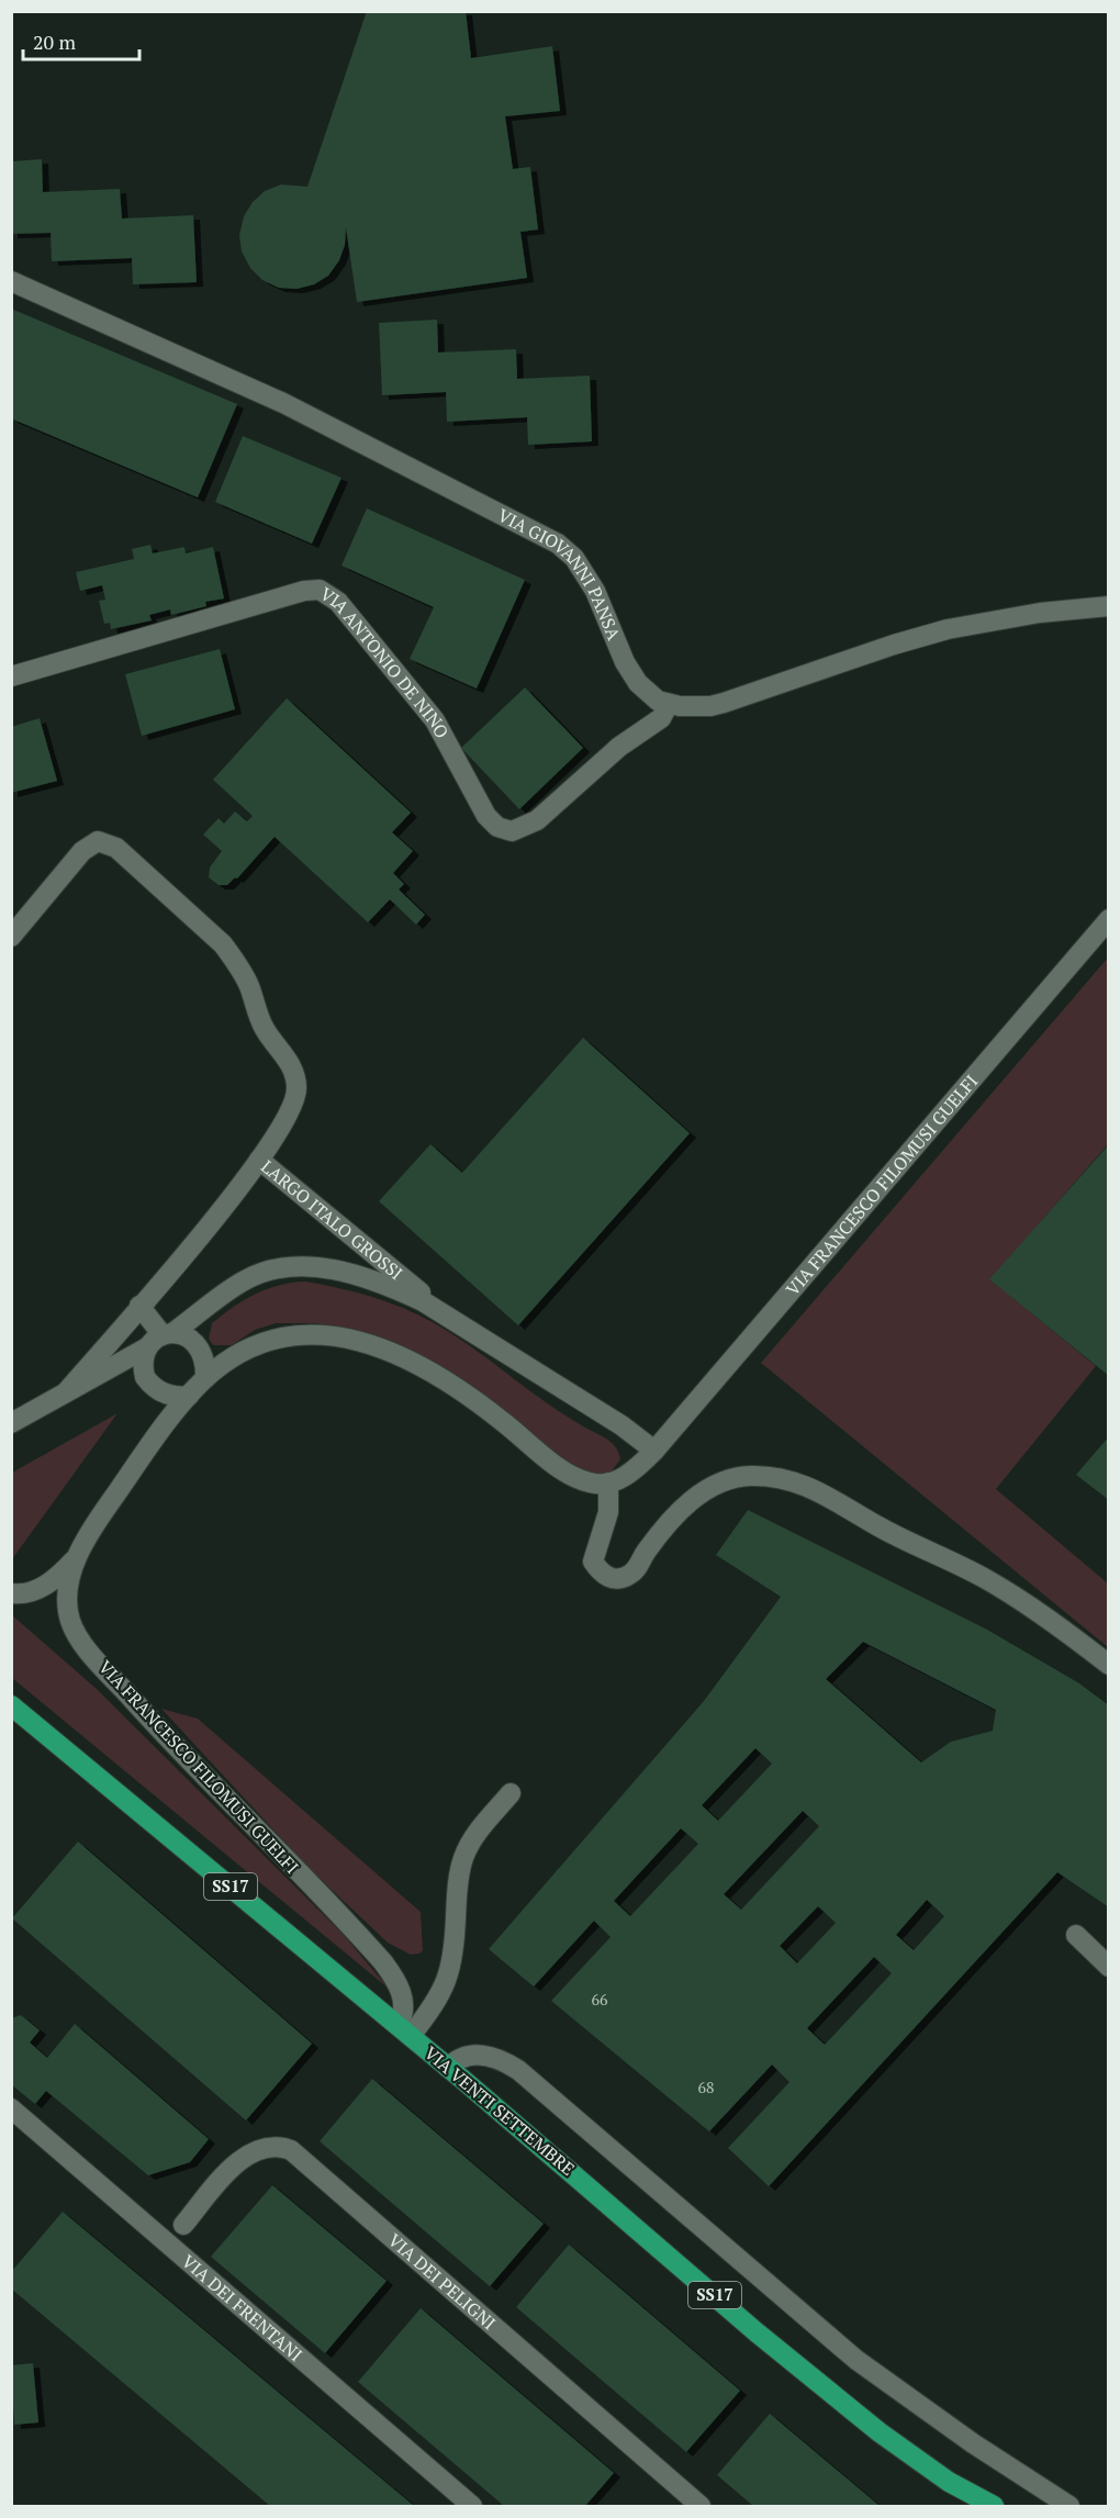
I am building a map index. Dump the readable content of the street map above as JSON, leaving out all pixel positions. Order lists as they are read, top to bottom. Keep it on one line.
{"streets":{"main road":["SS17","VIA VENTI SETTEMBRE"],"street":["VIA GIOVANNI PANSA","VIA ANTONIO DE NINO","VIA FRANCESCO FILOMUSI GUELFI","LARGO ITALO GROSSI","VIA DEI PELIGNI","VIA DEI FRENTANI"]},"crossings":[["VIA GIOVANNI PANSA","VIA ANTONIO DE NINO"],["VIA FRANCESCO FILOMUSI GUELFI","LARGO ITALO GROSSI"],["VIA FRANCESCO FILOMUSI GUELFI","VIA VENTI SETTEMBRE"]],"house_numbers":["66","68"],"scale_bar":"20 m"}
